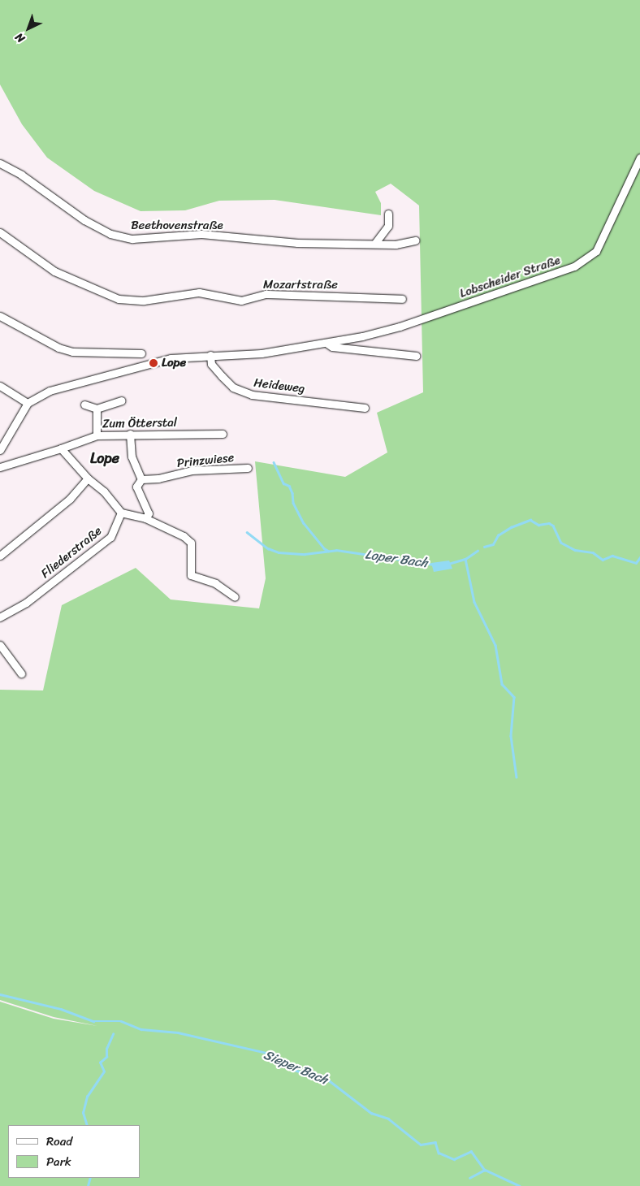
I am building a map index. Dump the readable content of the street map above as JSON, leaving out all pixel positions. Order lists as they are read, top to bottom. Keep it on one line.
{"streets":{"street":["Beethovenstraße","Lobscheider Straße","Mozartstraße","Heideweg","Zum Ötterstal","Prinzwiese","Fliederstraße"]},"crossings":[["Lobscheider Straße","Heideweg"]],"districts":["Lope"],"water":["Loper Bach","Sieper Bach"],"places":["Lope"],"legend":["Road","Park"],"north":"bottom left"}
